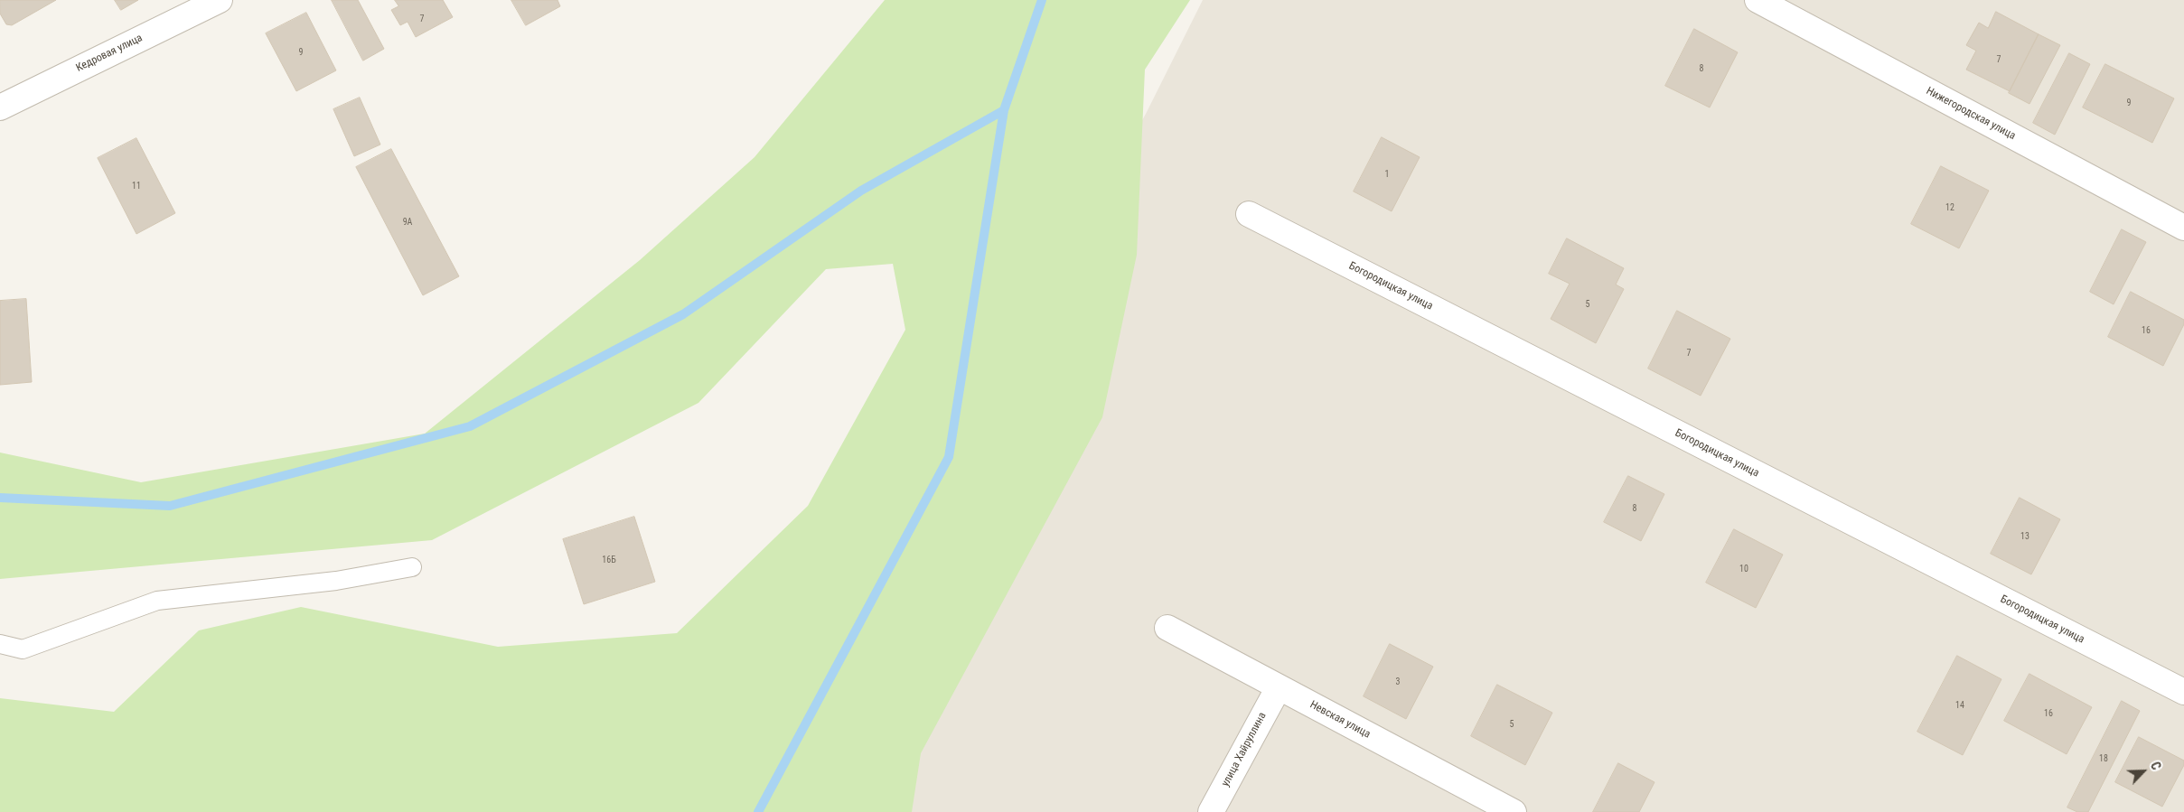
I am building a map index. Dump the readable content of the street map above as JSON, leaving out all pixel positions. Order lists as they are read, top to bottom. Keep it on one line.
{"streets":{"street":["Кедровая улица","Нижегородская улица","Богородицкая улица","Невская улица","улица Хайруллина"]},"crossings":[["Невская улица","улица Хайруллина"]],"house_numbers":["7","9","7","8","9","1","11","12","9А","5","16","7","8","13","16Б","10","3","14","16","5","18"],"north":"top right"}
